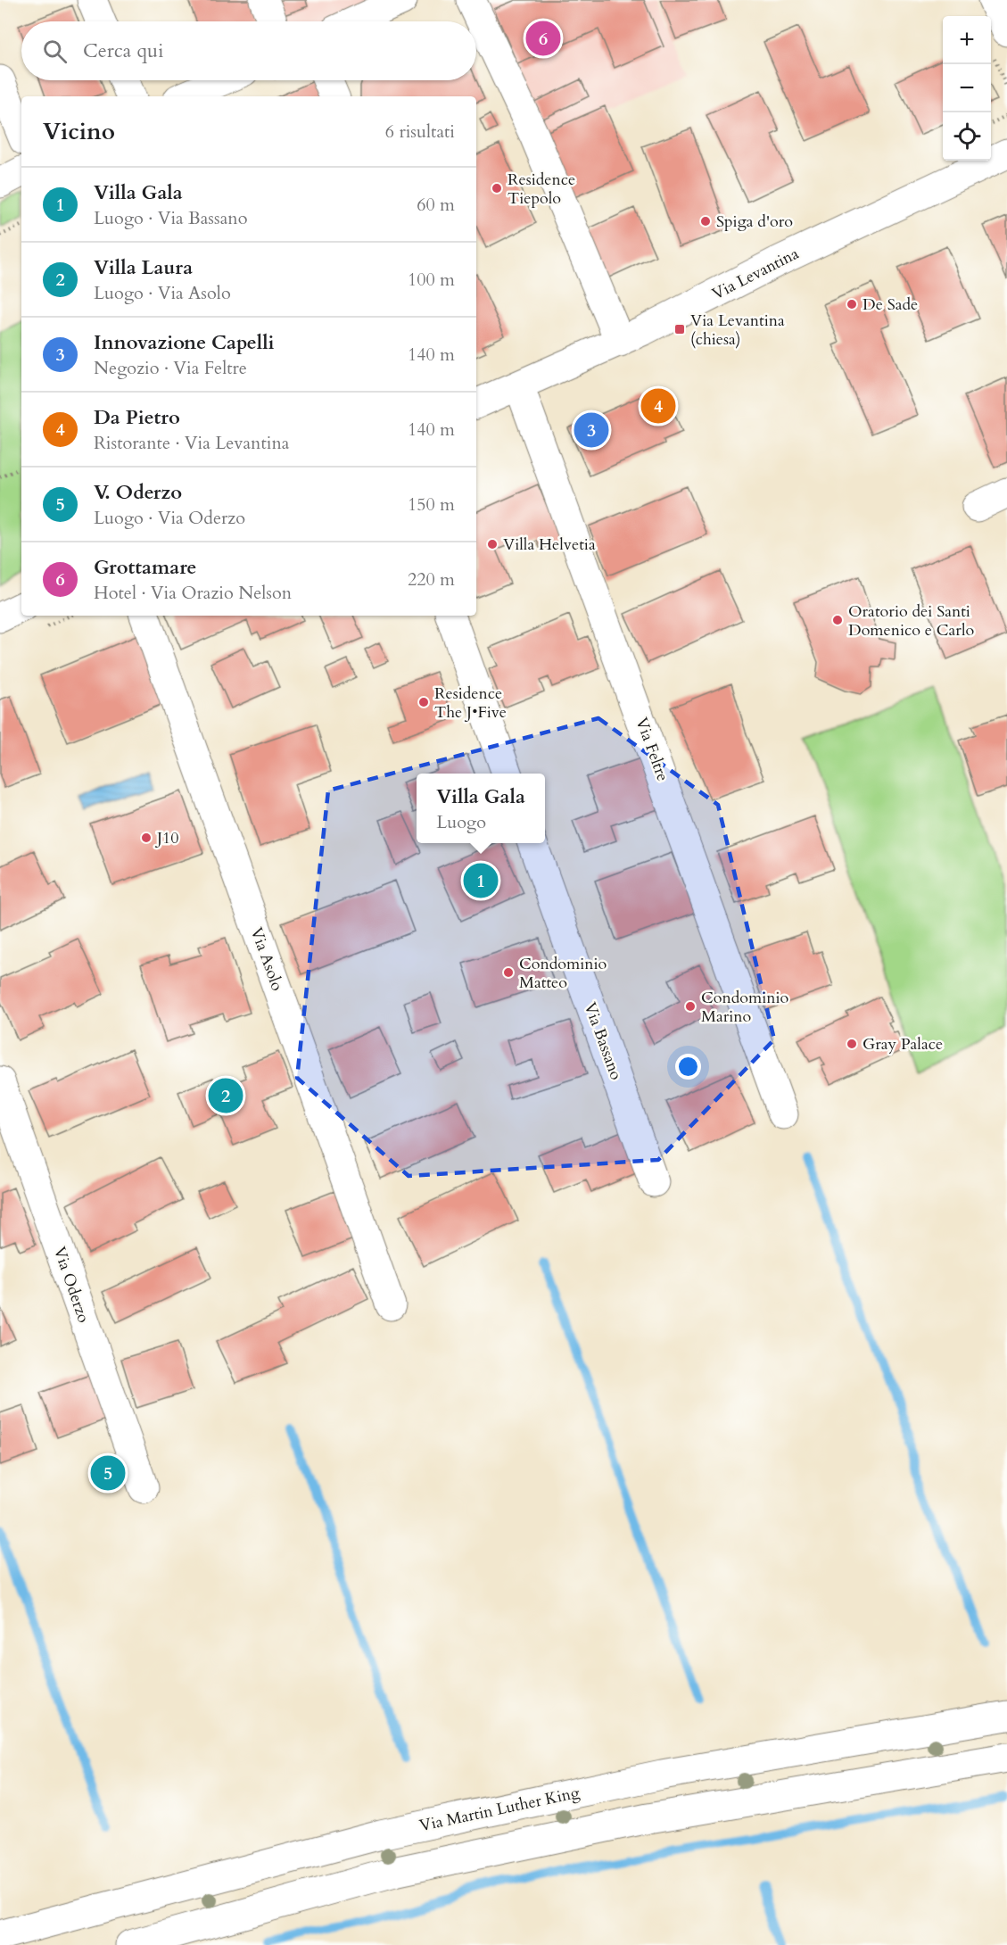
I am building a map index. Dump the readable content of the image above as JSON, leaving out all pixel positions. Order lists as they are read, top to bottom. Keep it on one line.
{"streets":{"street":["Via Levantina","Via Feltre","Via Asolo","Via Bassano","Via Oderzo","Via Martin Luther King"]},"crossings":[["Via Levantina","Via Feltre"]],"places":{"other":["Residence Tiepolo","Spiga d'oro","De Sade","Villa Helvetia","Oratorio dei Santi Domenico e Carlo","Residence The J•Five","J10","Condominio Matteo","Condominio Marino","Gray Palace"],"transit":["Via Levantina (chiesa)"]},"page":{"map_buttons":["+","−"],"pins":["6","4","3","1","2","5"],"search":"Cerca qui","heading":["Vicino","6 risultati"],"list":[{"mark":"1","name":"Villa Gala","note":"Luogo · Via Bassano","value":"60 m"},{"mark":"2","name":"Villa Laura","note":"Luogo · Via Asolo","value":"100 m"},{"mark":"3","name":"Innovazione Capelli","note":"Negozio · Via Feltre","value":"140 m"},{"mark":"4","name":"Da Pietro","note":"Ristorante · Via Levantina","value":"140 m"},{"mark":"5","name":"V. Oderzo","note":"Luogo · Via Oderzo","value":"150 m"},{"mark":"6","name":"Grottamare","note":"Hotel · Via Orazio Nelson","value":"220 m"}],"popup":["Villa Gala","Luogo"]}}
